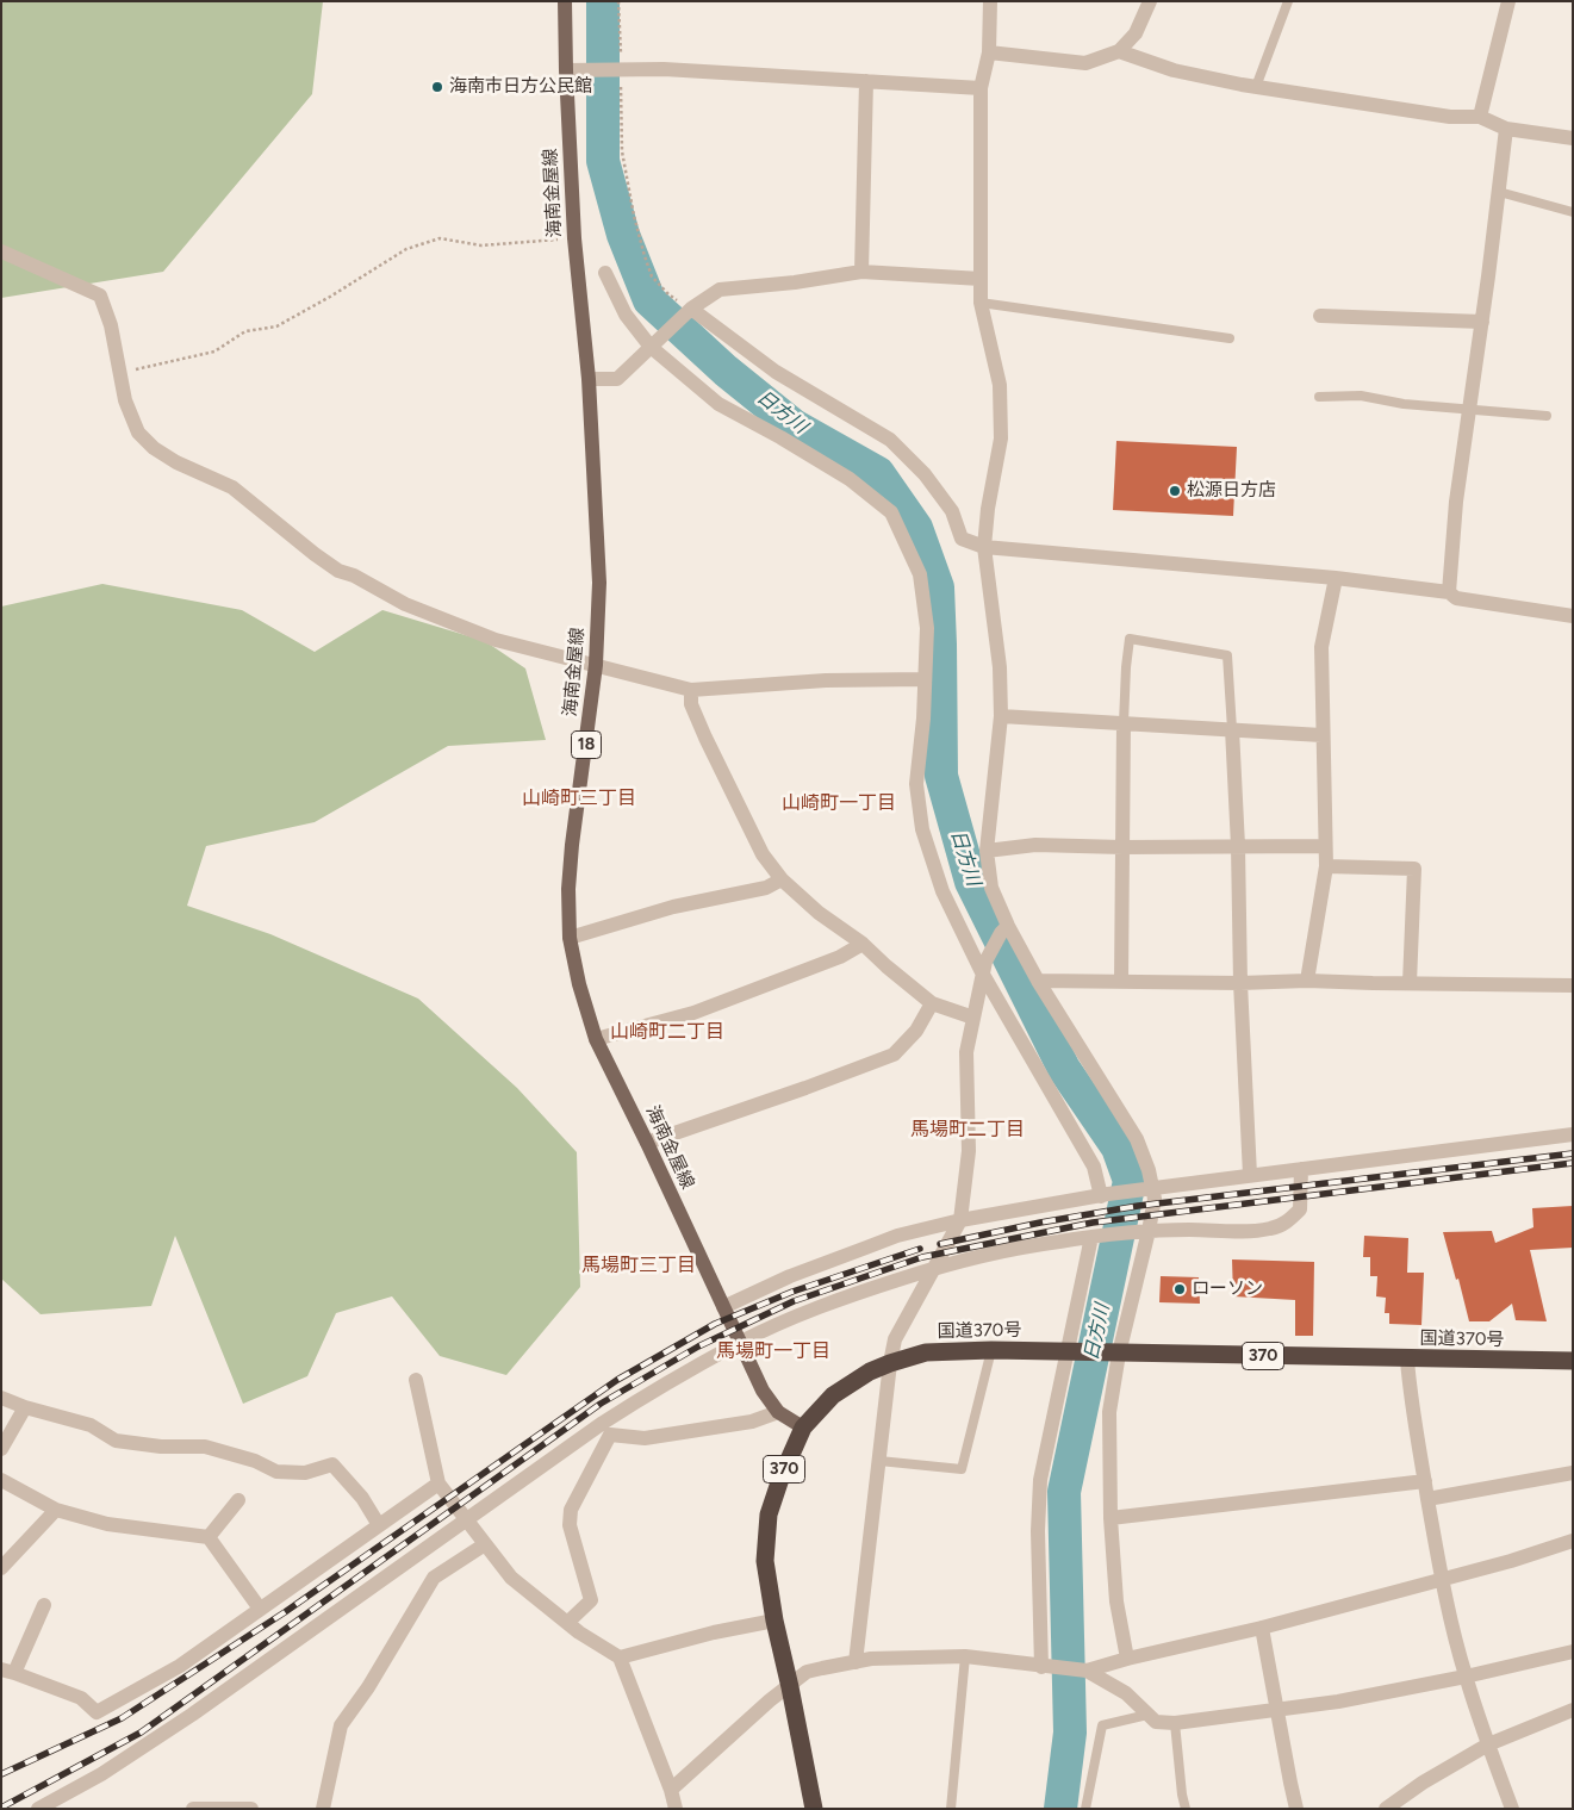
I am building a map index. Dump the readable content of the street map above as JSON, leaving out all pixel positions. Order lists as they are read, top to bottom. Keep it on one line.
{"streets":{"highway":["国道370号","370"],"main road":["海南金屋線","18"]},"crossings":[["海南金屋線","国道370号"]],"districts":["山崎町三丁目","山崎町一丁目","山崎町二丁目","馬場町二丁目","馬場町三丁目","馬場町一丁目"],"water":["日方川"],"places":["海南市日方公民館","松源日方店","ローソン"]}
